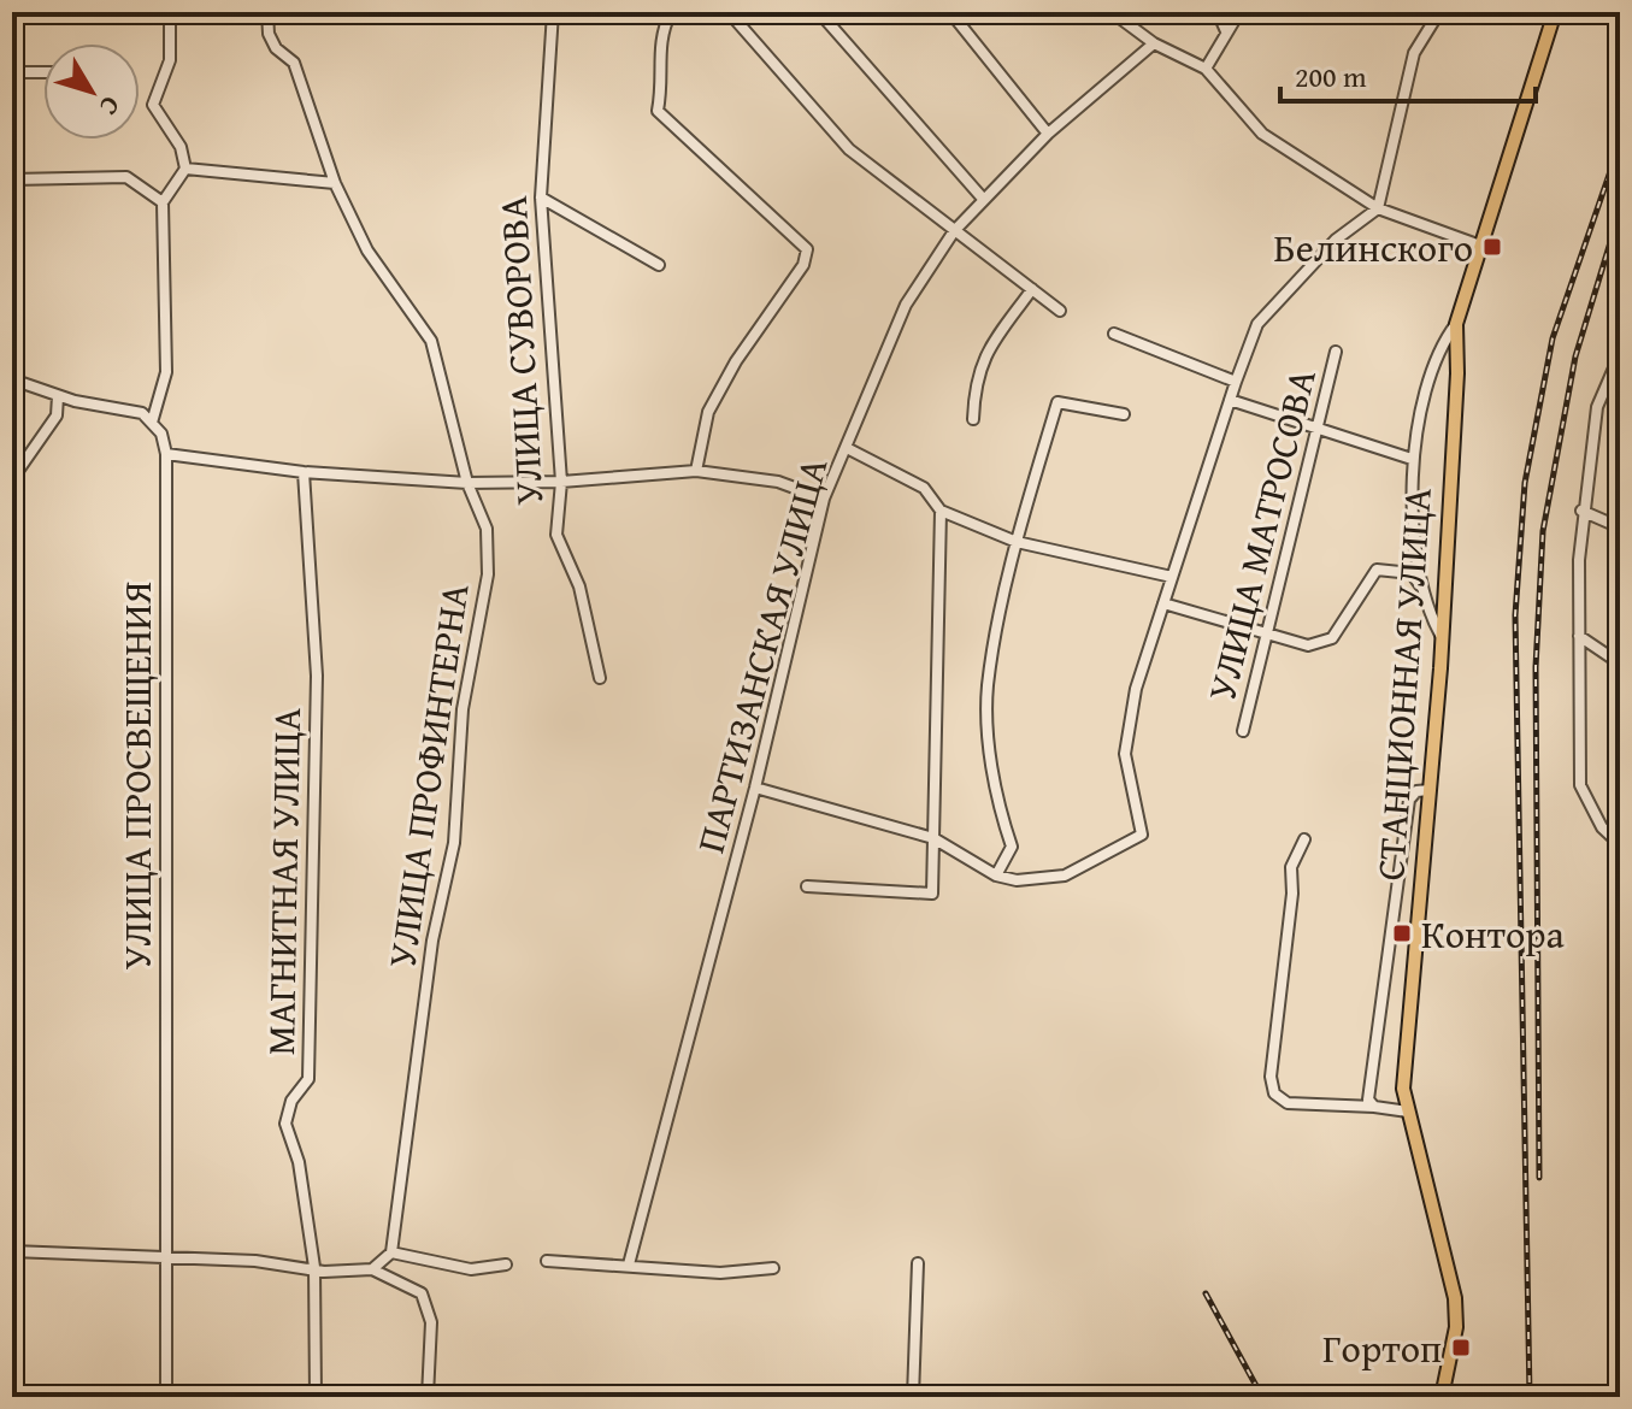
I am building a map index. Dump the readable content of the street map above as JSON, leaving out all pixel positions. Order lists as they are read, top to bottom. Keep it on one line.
{"streets":{"main road":["СТАНЦИОННАЯ УЛИЦА"],"street":["УЛИЦА СУВОРОВА","УЛИЦА МАТРОСОВА","ПАРТИЗАНСКАЯ УЛИЦА","УЛИЦА ПРОСВЕЩЕНИЯ","УЛИЦА ПРОФИНТЕРНА","МАГНИТНАЯ УЛИЦА"]},"places":{"transit":["Белинского","Контора","Гортоп"]},"scale_bar":"200 m","north":"bottom right"}
